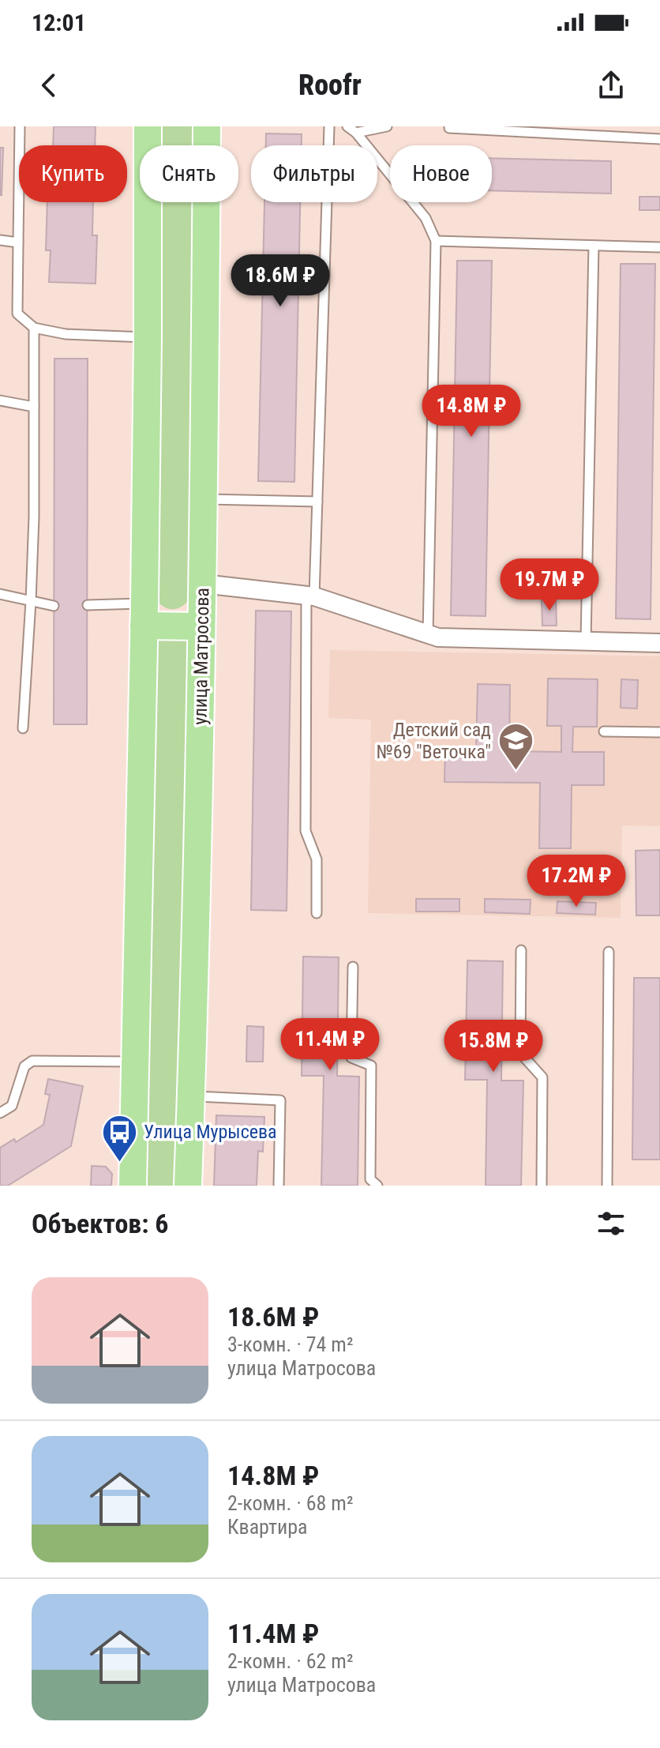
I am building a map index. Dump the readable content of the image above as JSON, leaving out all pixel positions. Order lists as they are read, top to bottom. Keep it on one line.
{"streets":{"main road":["улица Матросова"]},"places":{"school or university":["Детский сад №69 \"Веточка\""],"bus stop":["Улица Мурысева"]},"page":{"status":"12:01","header":"Roofr","chip":["Купить","Снять","Фильтры","Новое"],"price":["18.6M ₽","14.8M ₽","19.7M ₽","17.2M ₽","11.4M ₽","15.8M ₽"],"heading":"Объектов: 6","list":[{"name":"18.6M ₽","note":"3-комн. · 74 m² · улица Матросова"},{"name":"14.8M ₽","note":"2-комн. · 68 m² · Квартира"},{"name":"11.4M ₽","note":"2-комн. · 62 m² · улица Матросова"}]}}
